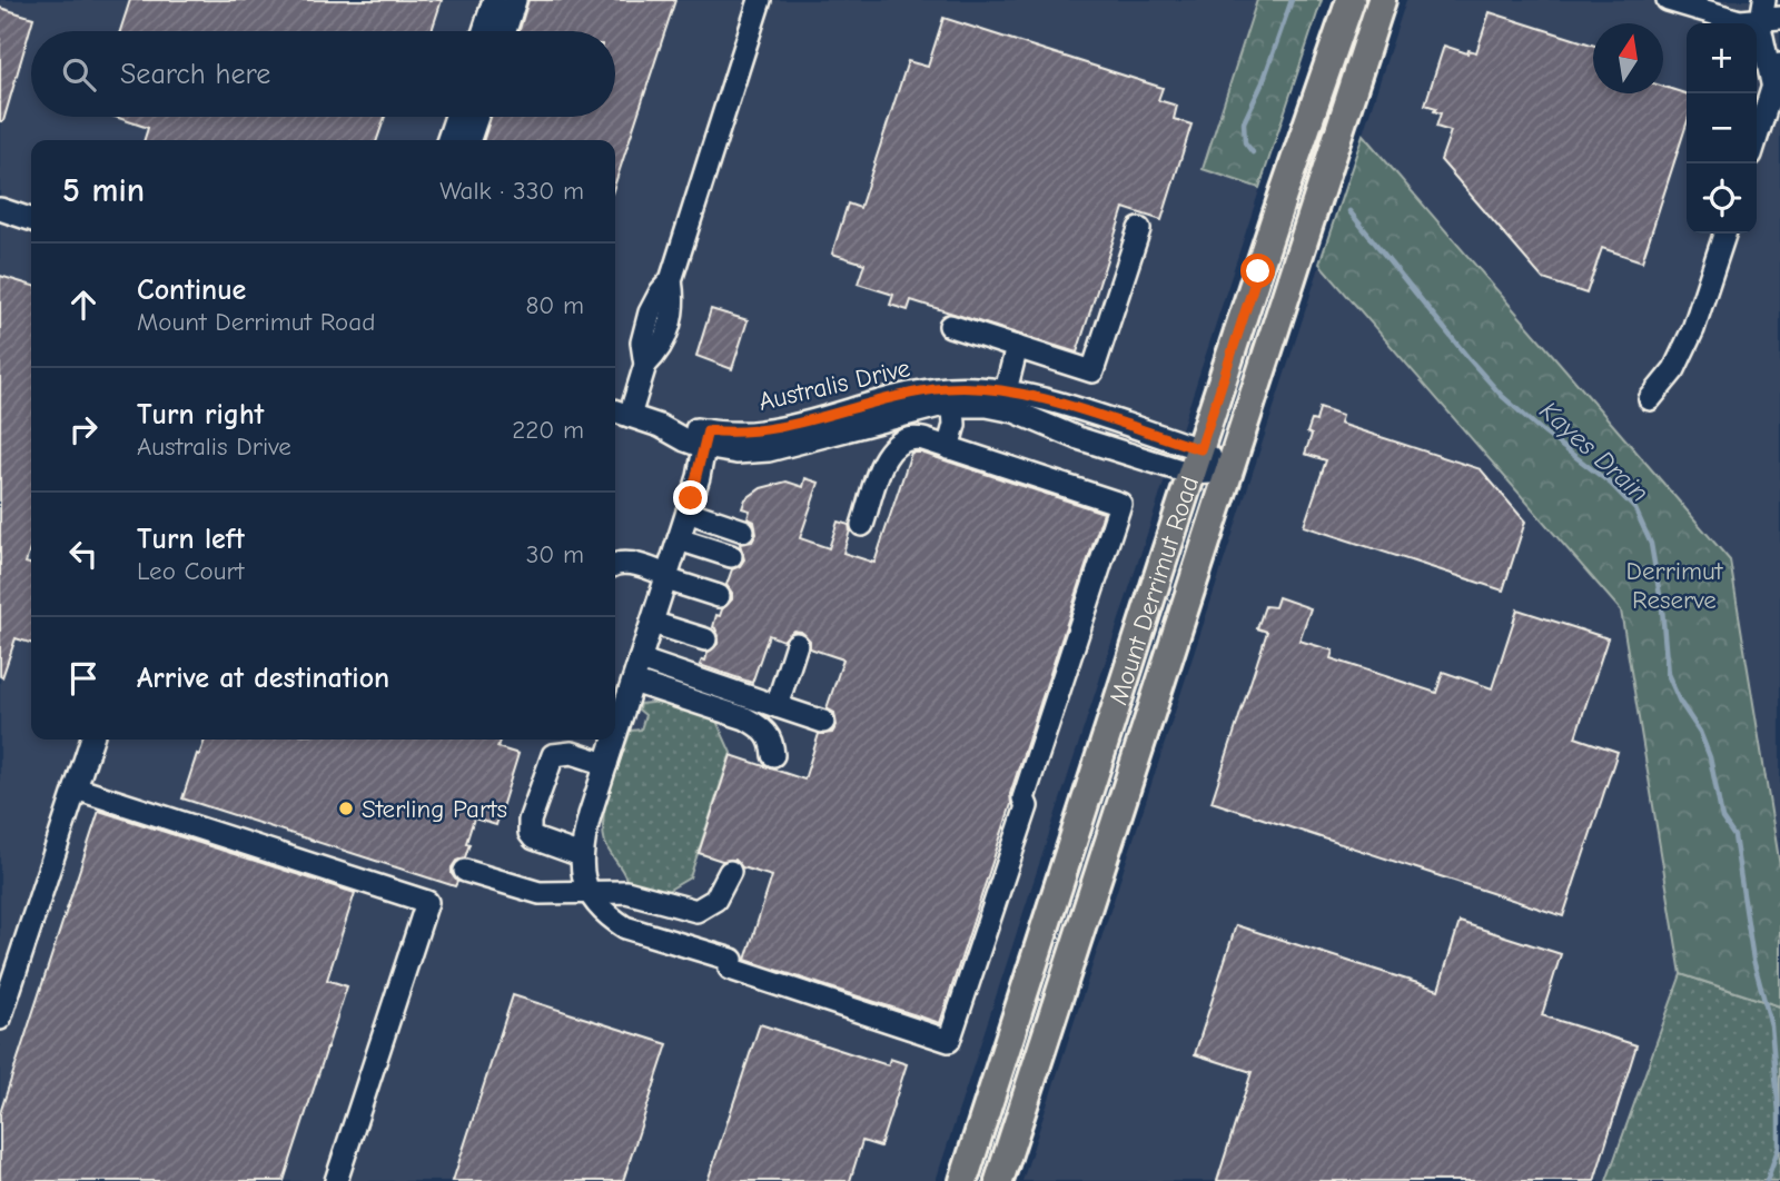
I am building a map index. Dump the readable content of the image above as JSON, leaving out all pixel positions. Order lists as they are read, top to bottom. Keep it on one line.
{"streets":{"main road":["Mount Derrimut Road"],"street":["Australis Drive"]},"crossings":[["Australis Drive","Mount Derrimut Road"]],"water":["Kayes Drain"],"parks":["Derrimut Reserve"],"places":["Sterling Parts"],"north":"top","page":{"map_buttons":["+","−"],"search":"Search here","heading":["5 min","Walk · 330 m"],"list":[["Continue","Mount Derrimut Road","80 m"],["Turn right","Australis Drive","220 m"],["Turn left","Leo Court","30 m"],"Arrive at destination"]}}
